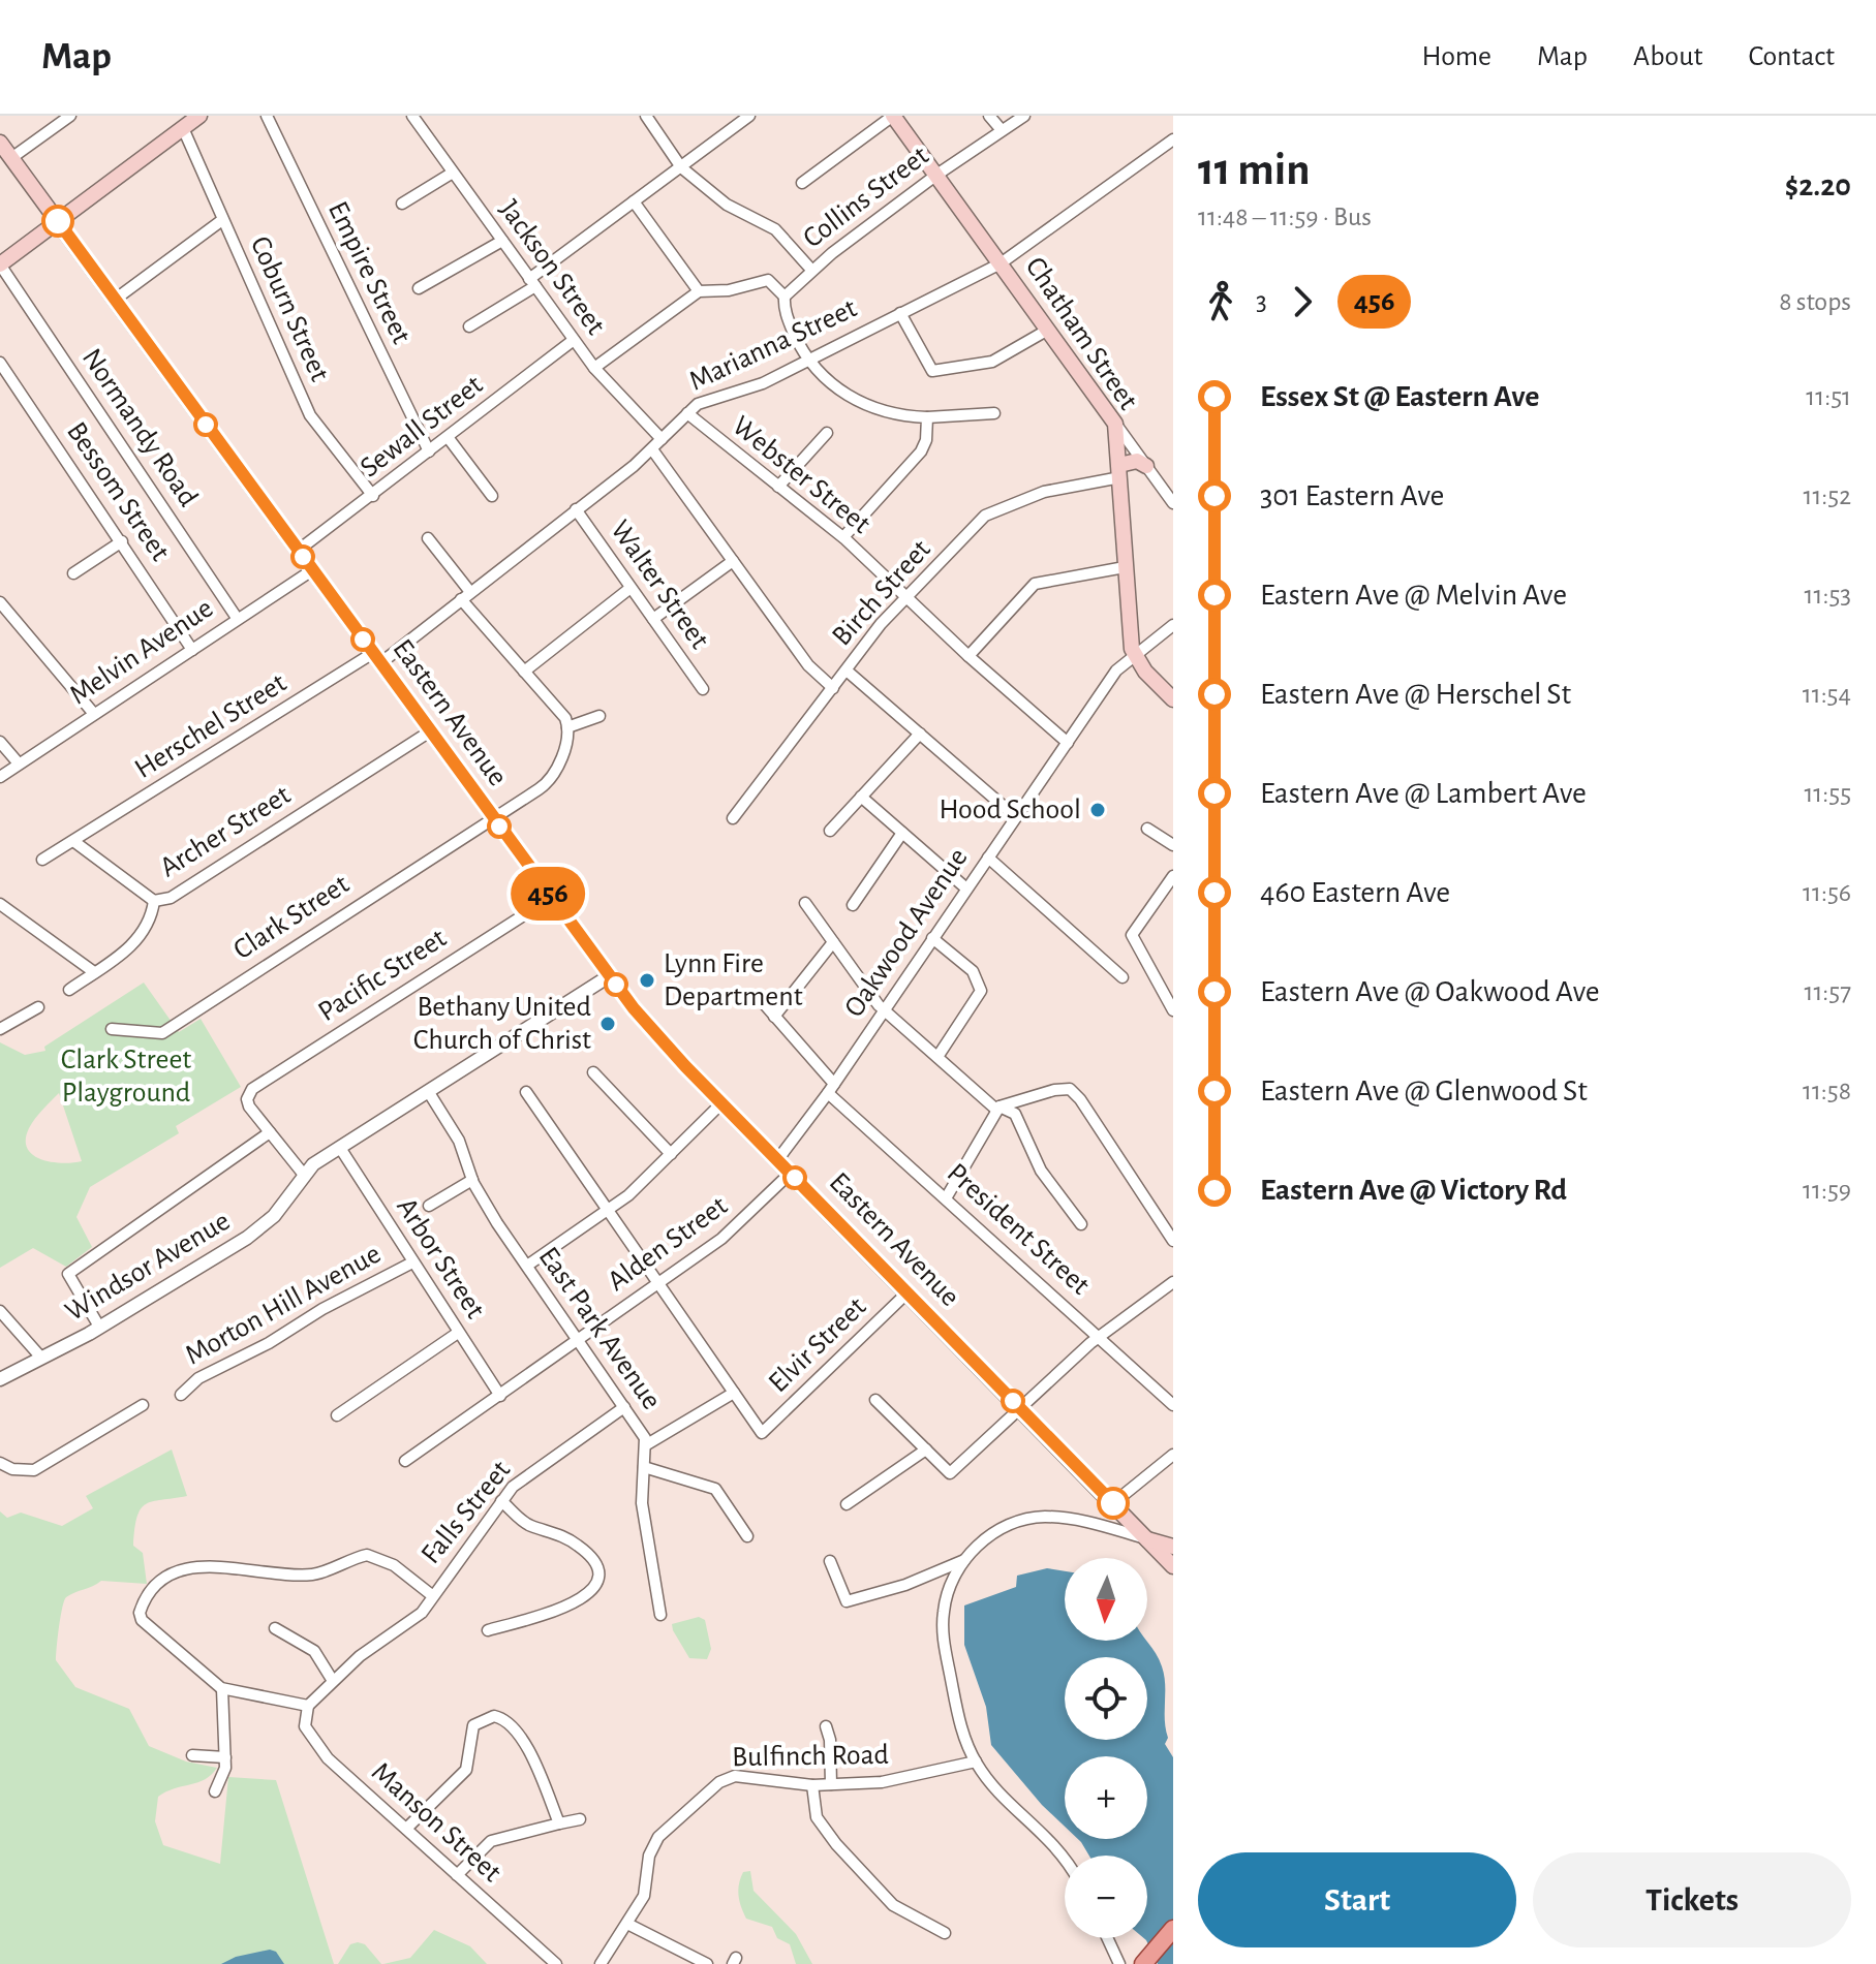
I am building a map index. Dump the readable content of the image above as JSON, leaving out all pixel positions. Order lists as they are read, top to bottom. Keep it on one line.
{"streets":{"main road":["Chatham Street","Eastern Avenue"],"street":["Collins Street","Jackson Street","Empire Street","Coburn Street","Marianna Street","Sewall Street","Normandy Road","Webster Street","Bessom Street","Walter Street","Birch Street","Melvin Avenue","Herschel Street","Archer Street","Clark Street","Oakwood Avenue","Pacific Street","President Street","Alden Street","Arbor Street","Windsor Avenue","Morton Hill Avenue","East Park Avenue","Elvir Street","Falls Street","Bulfinch Road","Manson Street"]},"crossings":[["Collins Street","Chatham Street"],["Jackson Street","Marianna Street"],["Jackson Street","Sewall Street"],["Empire Street","Sewall Street"],["Coburn Street","Sewall Street"],["Chatham Street","Marianna Street"],["Chatham Street","Birch Street"],["Chatham Street","Oakwood Avenue"],["Marianna Street","Webster Street"],["Marianna Street","Walter Street"],["Marianna Street","Eastern Avenue"],["Marianna Street","Herschel Street"],["Sewall Street","Eastern Avenue"],["Normandy Road","Melvin Avenue"],["Webster Street","Birch Street"],["Webster Street","Oakwood Avenue"],["Bessom Street","Melvin Avenue"],["Melvin Avenue","Eastern Avenue"],["Eastern Avenue","Herschel Street"],["Eastern Avenue","Archer Street"],["Eastern Avenue","Clark Street"],["Eastern Avenue","Oakwood Avenue"],["Eastern Avenue","Pacific Street"],["Eastern Avenue","Alden Street"],["Eastern Avenue","Windsor Avenue"],["Eastern Avenue","Elvir Street"],["Oakwood Avenue","President Street"],["Alden Street","Arbor Street"],["Alden Street","East Park Avenue"],["Arbor Street","Windsor Avenue"],["Arbor Street","Morton Hill Avenue"],["Windsor Avenue","East Park Avenue"],["East Park Avenue","Falls Street"],["Falls Street","Manson Street"]],"parks":["Clark Street Playground"],"places":["Hood School","Lynn Fire Department","Bethany United Church of Christ"],"lines":["bus line 456"],"north":"bottom","page":{"header":"Map","nav":["Home","Map","About","Contact"],"on_map":"456","heading":["11 min","11:48 – 11:59 · Bus","$2.20"],"legs":["3","456","8 stops"],"list":[{"name":"Essex St @ Eastern Ave","value":"11:51"},{"name":"301 Eastern Ave","value":"11:52"},{"name":"Eastern Ave @ Melvin Ave","value":"11:53"},{"name":"Eastern Ave @ Herschel St","value":"11:54"},{"name":"Eastern Ave @ Lambert Ave","value":"11:55"},{"name":"460 Eastern Ave","value":"11:56"},{"name":"Eastern Ave @ Oakwood Ave","value":"11:57"},{"name":"Eastern Ave @ Glenwood St","value":"11:58"},{"name":"Eastern Ave @ Victory Rd","value":"11:59"}],"map_buttons":["+","−"],"buttons":["Start","Tickets"]}}
